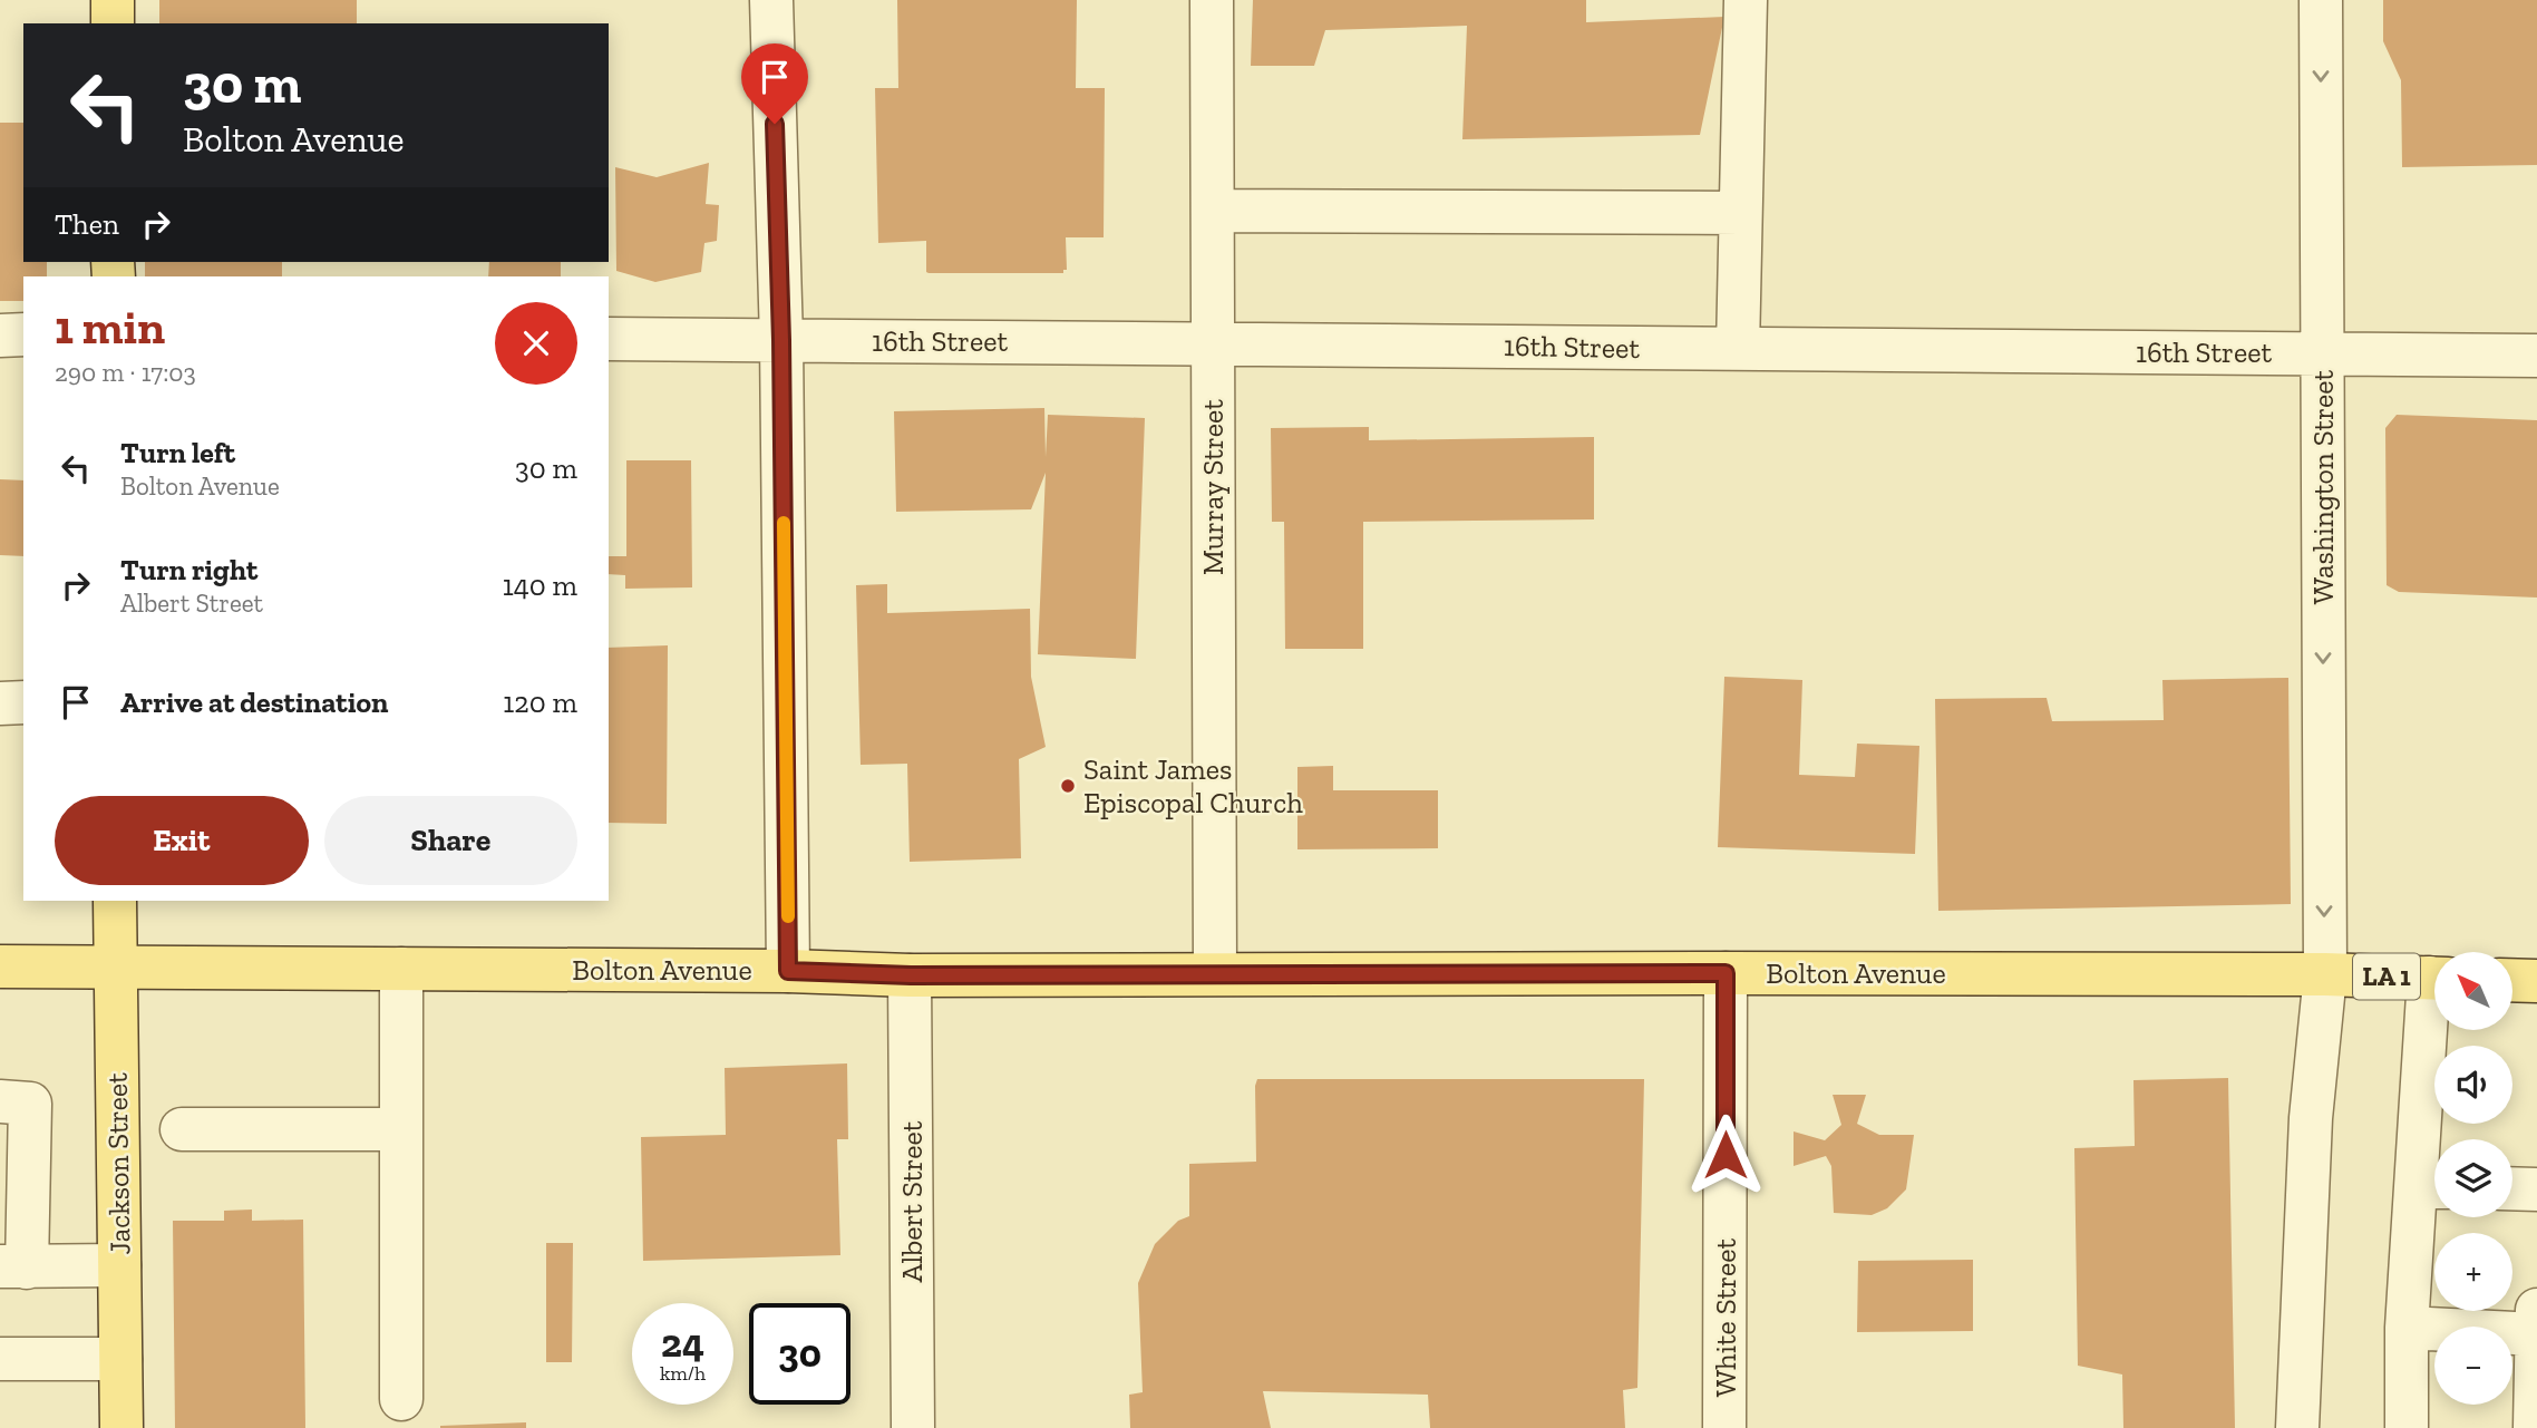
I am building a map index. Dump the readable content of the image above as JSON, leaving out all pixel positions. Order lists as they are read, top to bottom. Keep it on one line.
{"streets":{"main road":["Bolton Avenue","LA 1","Jackson Street"],"street":["16th Street","Murray Street","Washington Street","Albert Street","White Street"]},"crossings":[["16th Street","Murray Street"],["16th Street","Washington Street"],["Murray Street","Bolton Avenue"],["Washington Street","Bolton Avenue"],["Bolton Avenue","Jackson Street"],["Bolton Avenue","Albert Street"],["Bolton Avenue","White Street"]],"one_way":["Washington Street"],"places":["Saint James Episcopal Church"],"north":"top left","page":{"turn":["30 m","Bolton Avenue"],"then":"Then","heading":["1 min","290 m · 17:03"],"list":[{"name":"Turn left","note":"Bolton Avenue","value":"30 m"},{"name":"Turn right","note":"Albert Street","value":"140 m"},{"name":"Arrive at destination","value":"120 m"}],"buttons":["Exit","Share"],"map_buttons":["+","−"],"speed":"24 km/h","limit":"30"}}
